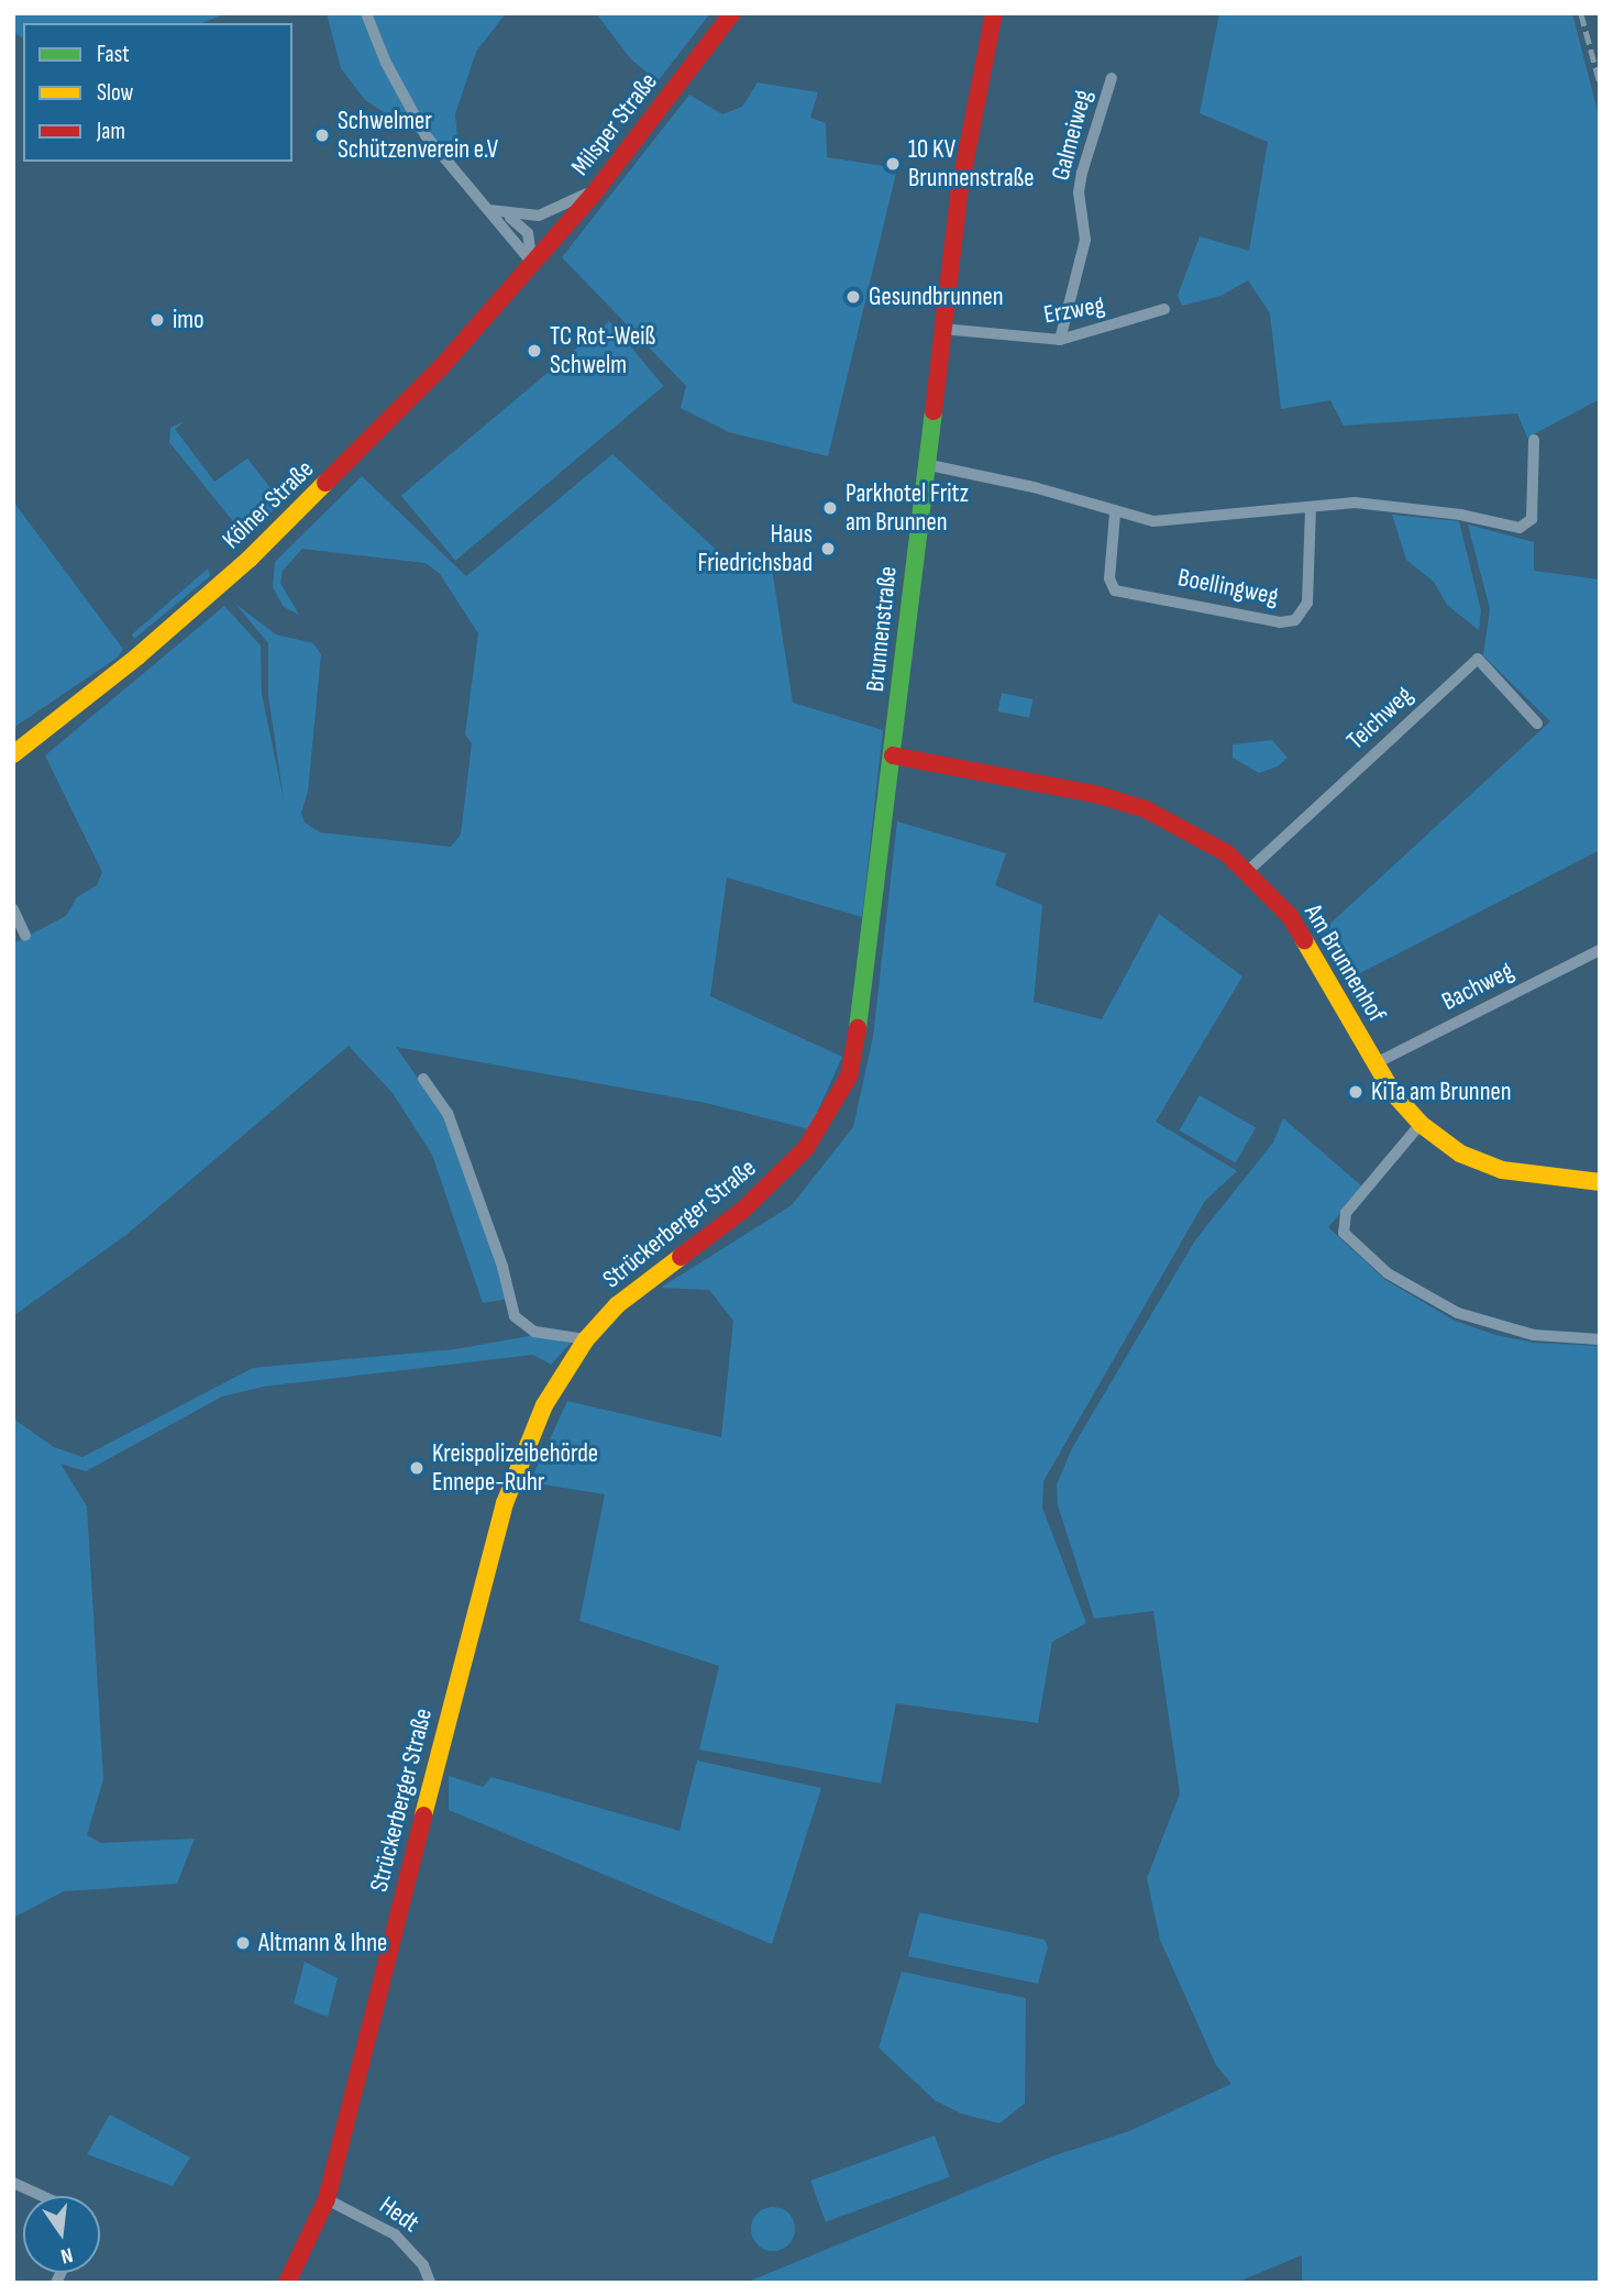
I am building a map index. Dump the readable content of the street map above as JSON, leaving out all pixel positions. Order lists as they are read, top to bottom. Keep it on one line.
{"streets":{"main road":["Milsper Straße","Kölner Straße","Brunnenstraße","Am Brunnenhof","Strückerberger Straße"],"street":["Galmeiweg","Erzweg","Boellingweg","Teichweg","Bachweg","Hedt"]},"crossings":[["Milsper Straße","Kölner Straße"],["Galmeiweg","Erzweg"],["Erzweg","Brunnenstraße"],["Brunnenstraße","Am Brunnenhof"],["Brunnenstraße","Strückerberger Straße"],["Teichweg","Am Brunnenhof"],["Am Brunnenhof","Bachweg"],["Strückerberger Straße","Hedt"]],"places":["Schwelmer Schützenverein e.V","10 KV Brunnenstraße","Gesundbrunnen","imo","TC Rot-Weiß Schwelm","Parkhotel Fritz am Brunnen","Haus Friedrichsbad","KiTa am Brunnen","Kreispolizeibehörde Ennepe-Ruhr","Altmann & Ihne"],"legend":["Fast","Slow","Jam"],"north":"bottom"}
